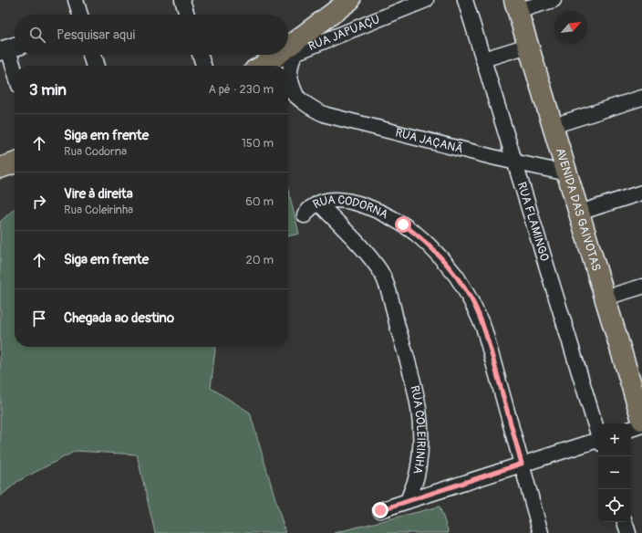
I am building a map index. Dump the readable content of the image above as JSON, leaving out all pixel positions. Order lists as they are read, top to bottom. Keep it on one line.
{"streets":{"main road":["AVENIDA DAS GAIVOTAS"],"street":["RUA JAPUAÇU","RUA JAÇANÃ","RUA CODORNA","RUA FLAMINGO","RUA COLEIRINHA"]},"crossings":[["RUA JAÇANÃ","AVENIDA DAS GAIVOTAS"],["RUA JAÇANÃ","RUA FLAMINGO"],["RUA CODORNA","RUA COLEIRINHA"]],"north":"top right","page":{"search":"Pesquisar aqui","heading":["3 min","A pé · 230 m"],"list":[["Siga em frente","Rua Codorna","150 m"],["Vire à direita","Rua Coleirinha","60 m"],["Siga em frente","20 m"],"Chegada ao destino"],"map_buttons":["+","−"]}}
